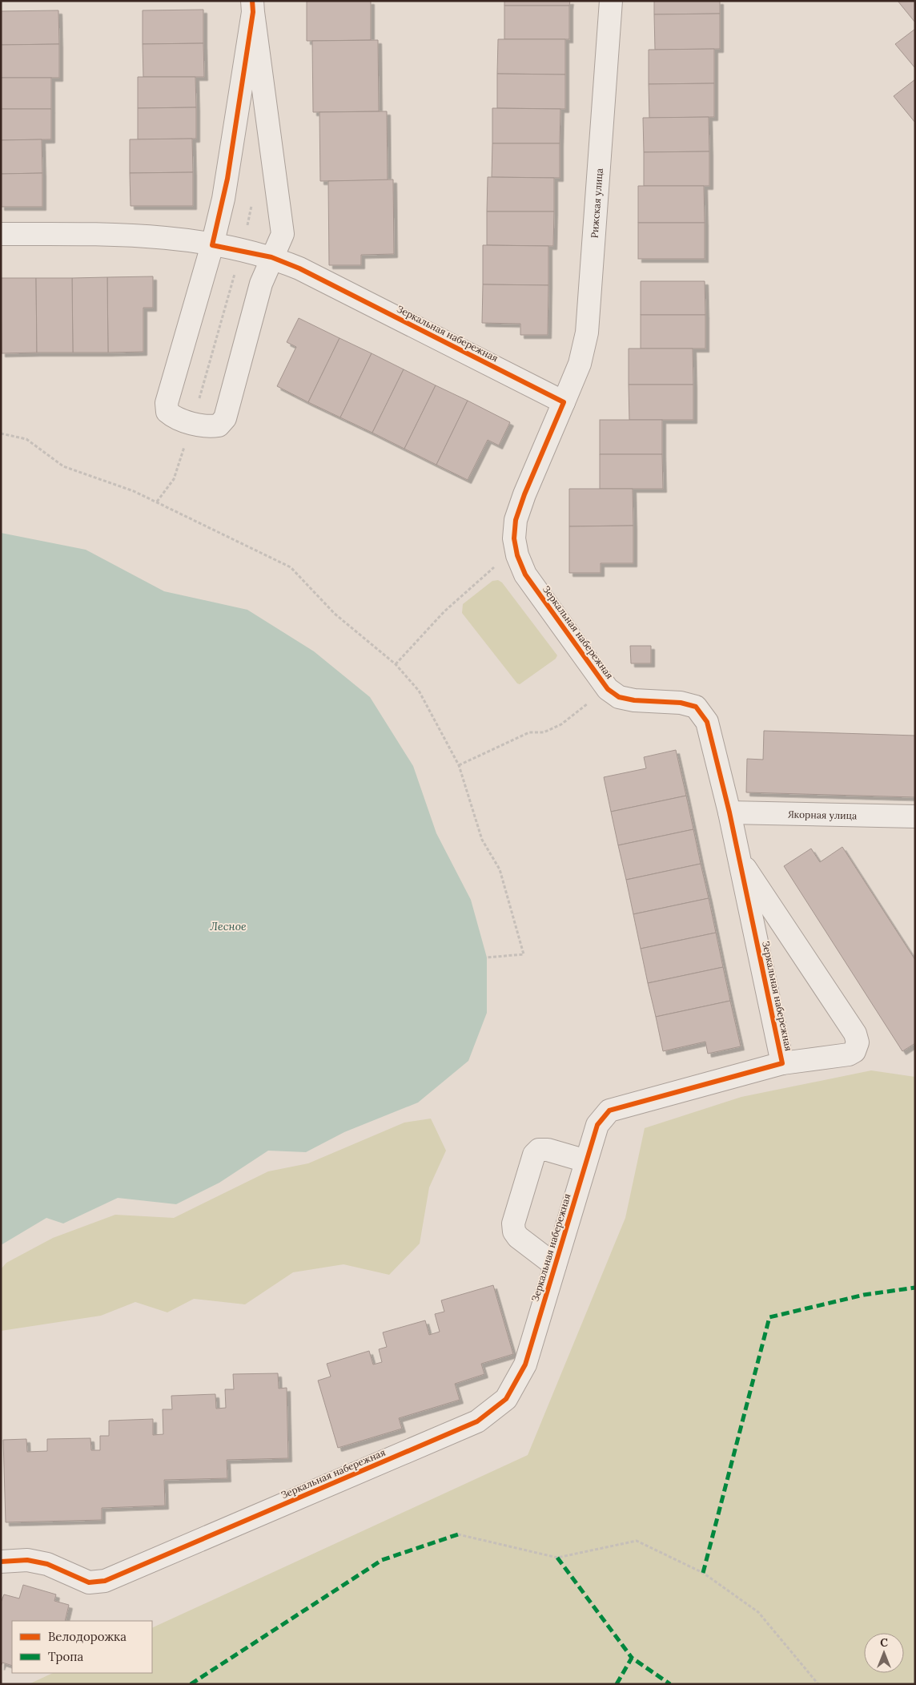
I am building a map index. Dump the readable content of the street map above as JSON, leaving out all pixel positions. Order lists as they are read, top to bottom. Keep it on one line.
{"streets":{"street":["Рижская улица","Зеркальная набережная","Якорная улица"]},"crossings":[["Рижская улица","Зеркальная набережная"],["Зеркальная набережная","Якорная улица"]],"water":["Лесное"],"legend":["Велодорожка","Тропа"],"north":"top"}
